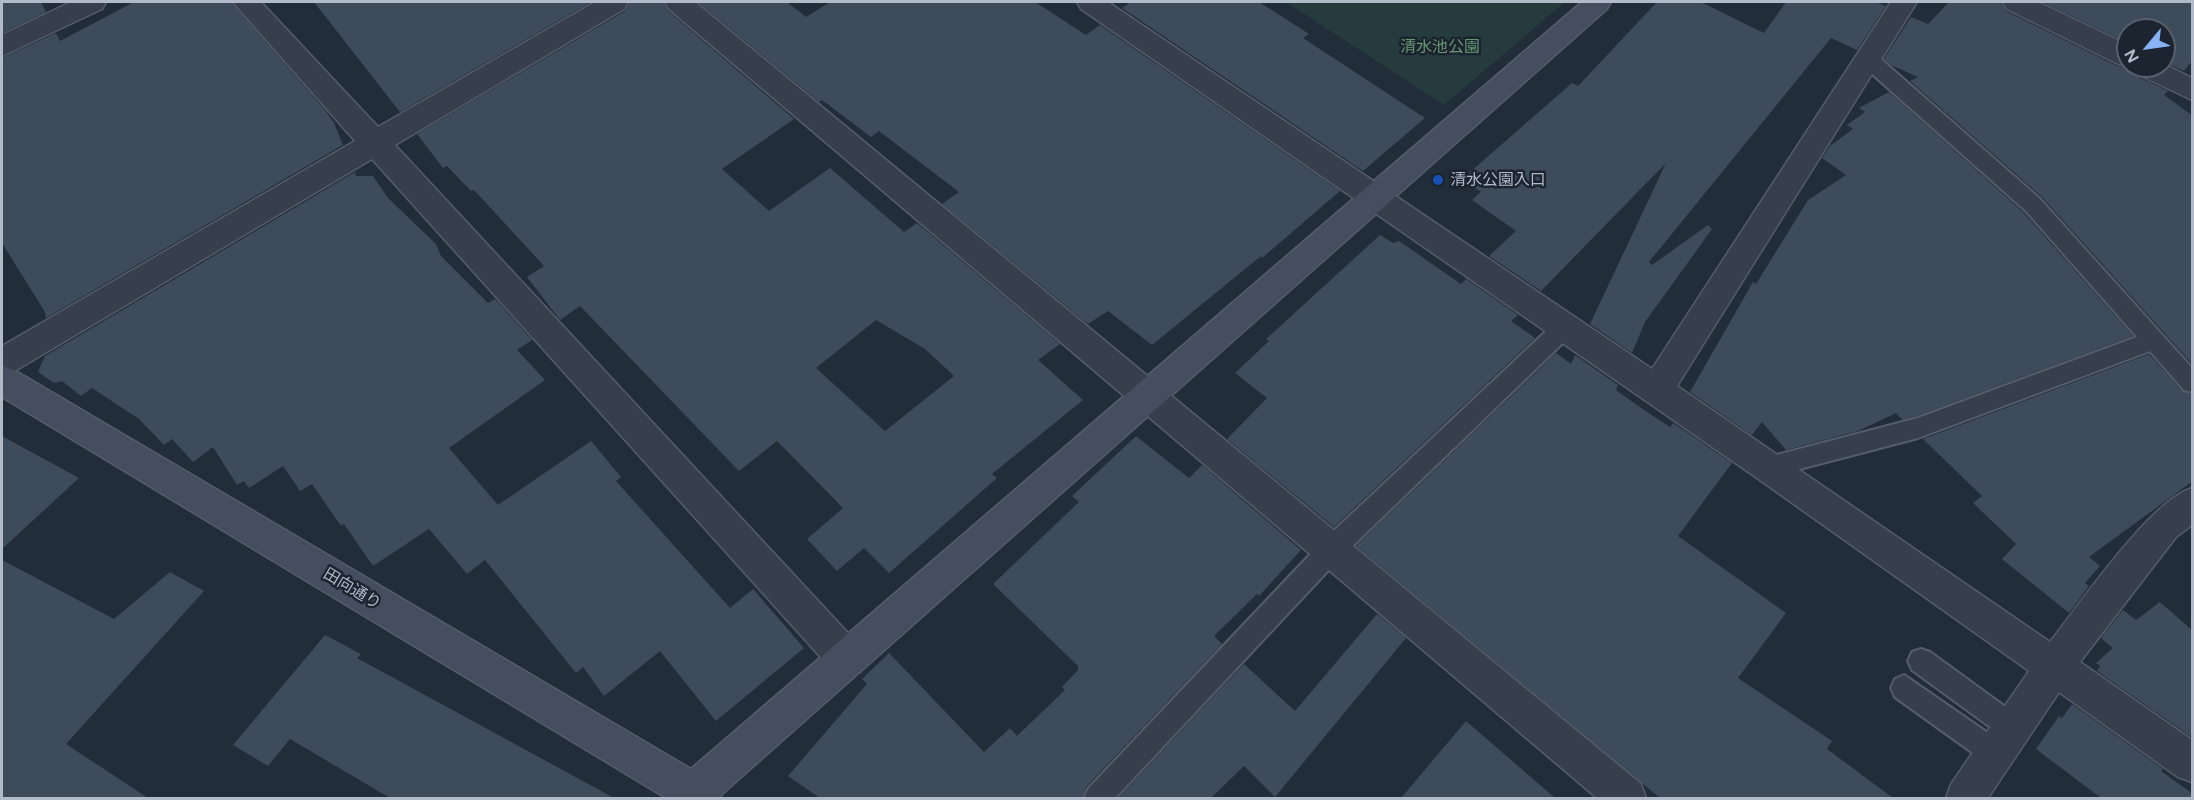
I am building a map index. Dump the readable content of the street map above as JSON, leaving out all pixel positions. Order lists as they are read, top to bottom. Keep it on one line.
{"streets":{"street":["田向通り"]},"parks":["清水池公園"],"places":["清水公園入口"],"north":"bottom left"}
